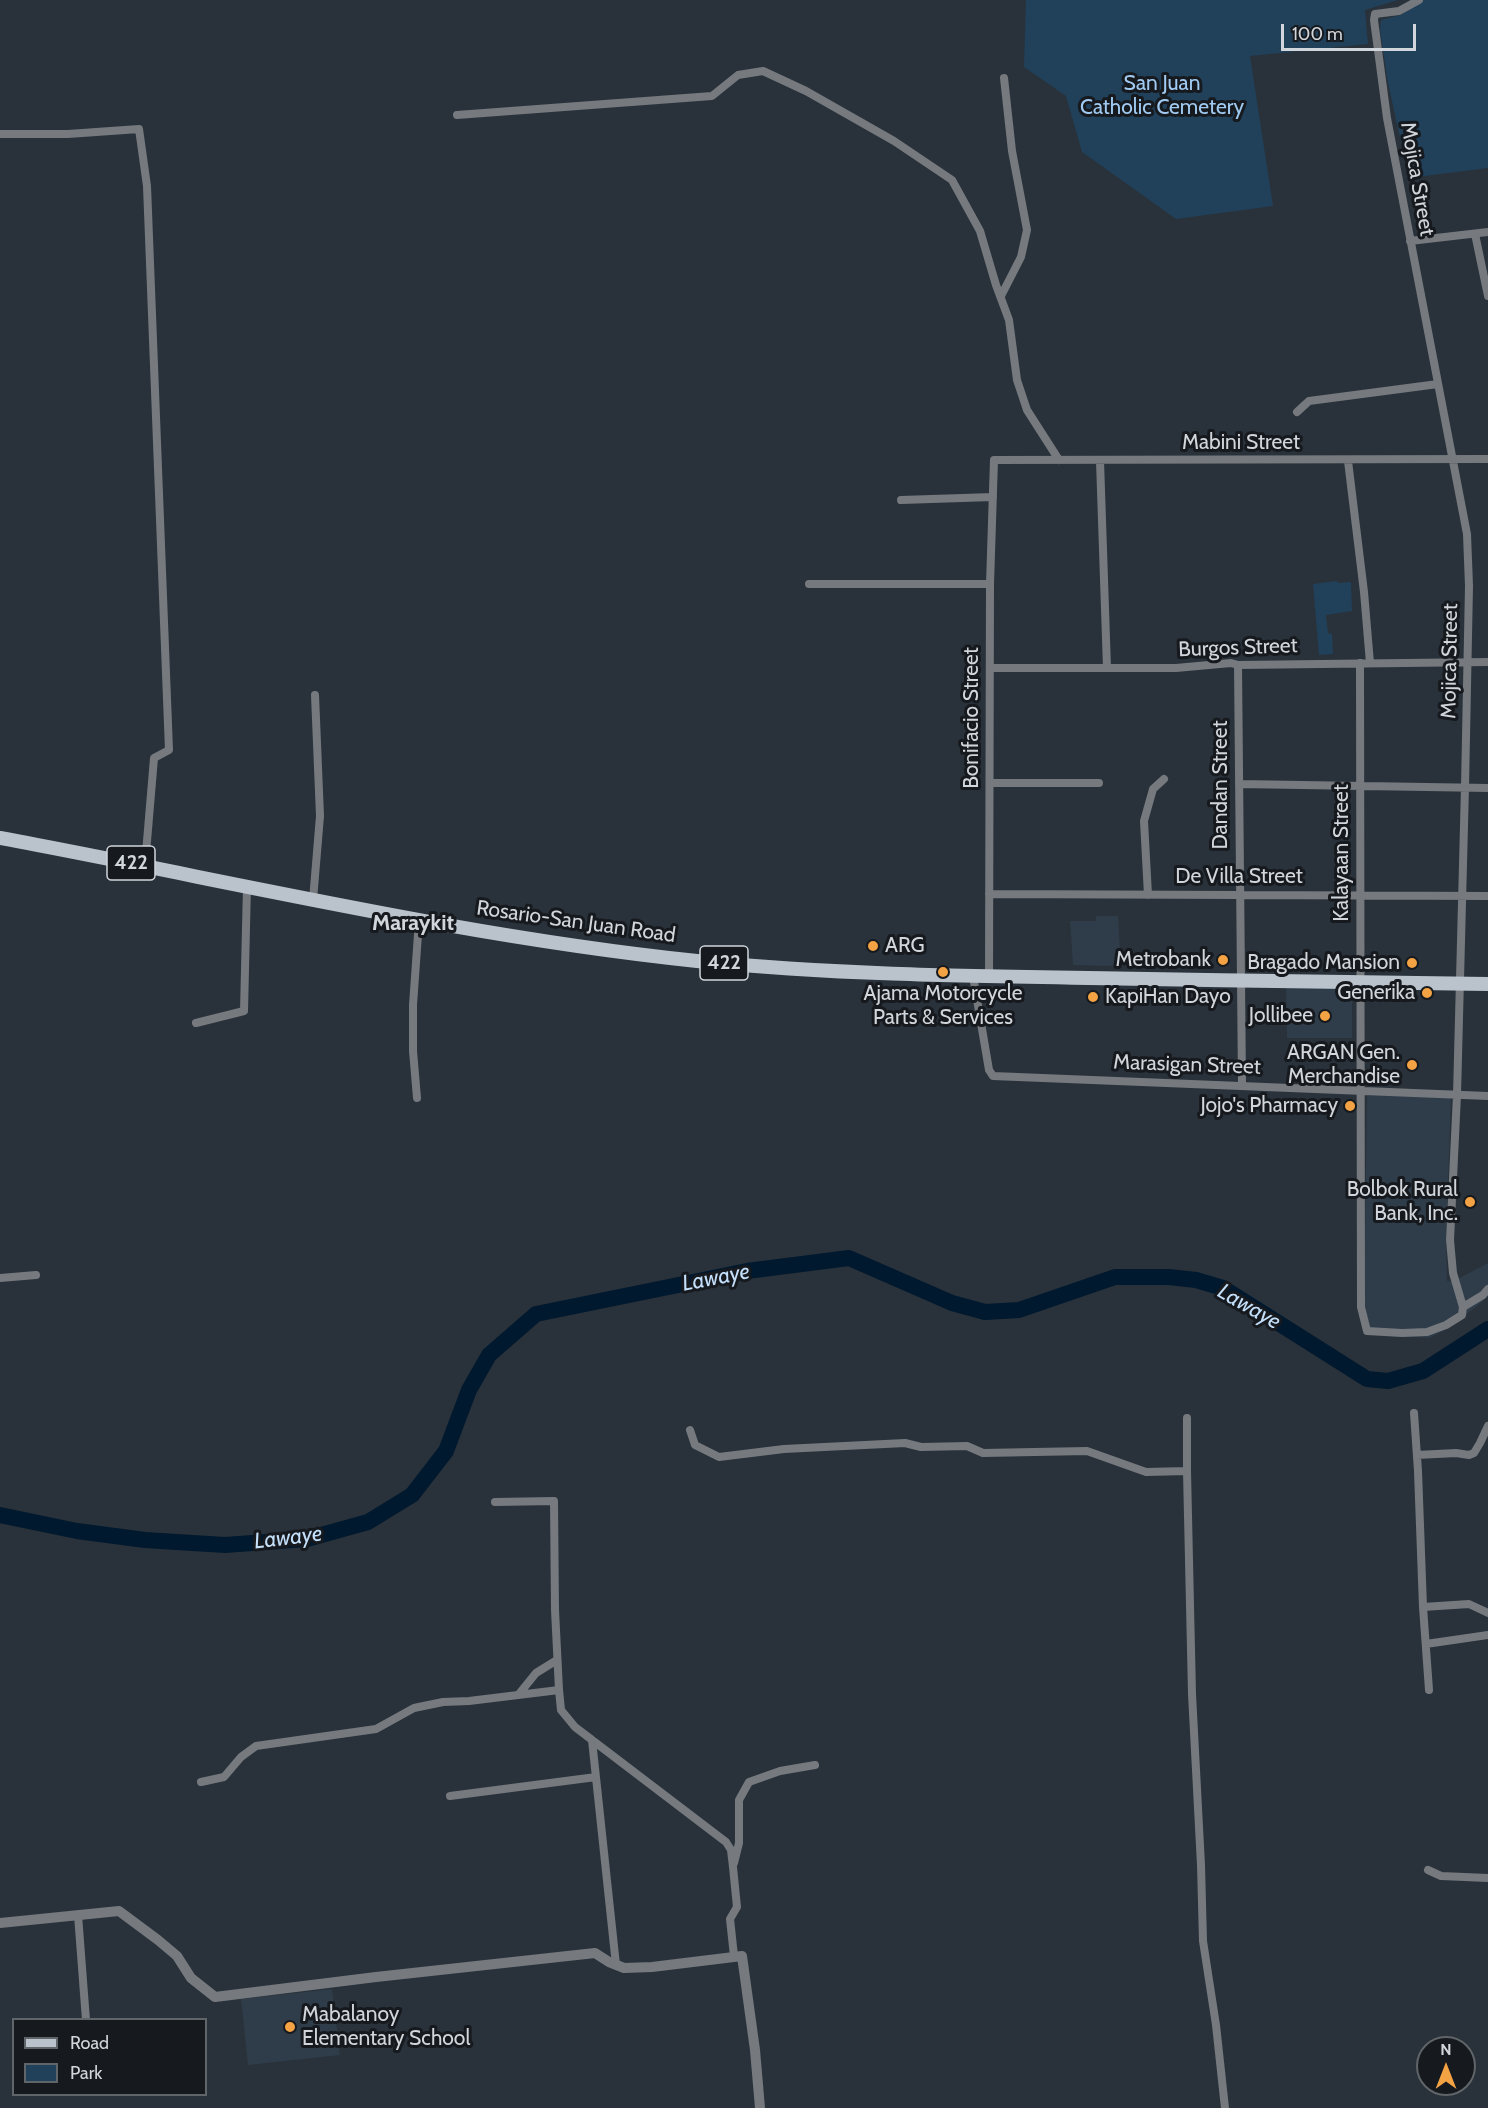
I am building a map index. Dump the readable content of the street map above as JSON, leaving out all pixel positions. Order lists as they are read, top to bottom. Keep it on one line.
{"streets":{"main road":["422","Rosario-San Juan Road"],"street":["Mojica Street","Mabini Street","Burgos Street","Bonifacio Street","Dandan Street","Kalayaan Street","De Villa Street","Marasigan Street"]},"crossings":[["Mojica Street","Mabini Street"],["Mojica Street","Burgos Street"],["Mojica Street","Kalayaan Street"],["Mojica Street","422"],["Mojica Street","De Villa Street"],["Mojica Street","Marasigan Street"],["Mabini Street","Bonifacio Street"],["Burgos Street","Bonifacio Street"],["Burgos Street","Dandan Street"],["Burgos Street","Kalayaan Street"],["Bonifacio Street","422"],["Bonifacio Street","De Villa Street"],["Dandan Street","422"],["Dandan Street","De Villa Street"],["Dandan Street","Marasigan Street"],["Kalayaan Street","422"],["Kalayaan Street","De Villa Street"],["Kalayaan Street","Marasigan Street"],["422","Rosario-San Juan Road"],["422","Marasigan Street"],["Rosario-San Juan Road","Marasigan Street"]],"districts":["Maraykit"],"water":["Lawaye"],"parks":["San Juan Catholic Cemetery"],"places":["ARG","Metrobank","Bragado Mansion","Ajama Motorcycle Parts & Services","Generika","KapiHan Dayo","Jollibee","ARGAN Gen. Merchandise","Jojo's Pharmacy","Bolbok Rural Bank, Inc.","Mabalanoy Elementary School"],"legend":["Road","Park"],"scale_bar":"100 m","north":"top"}
